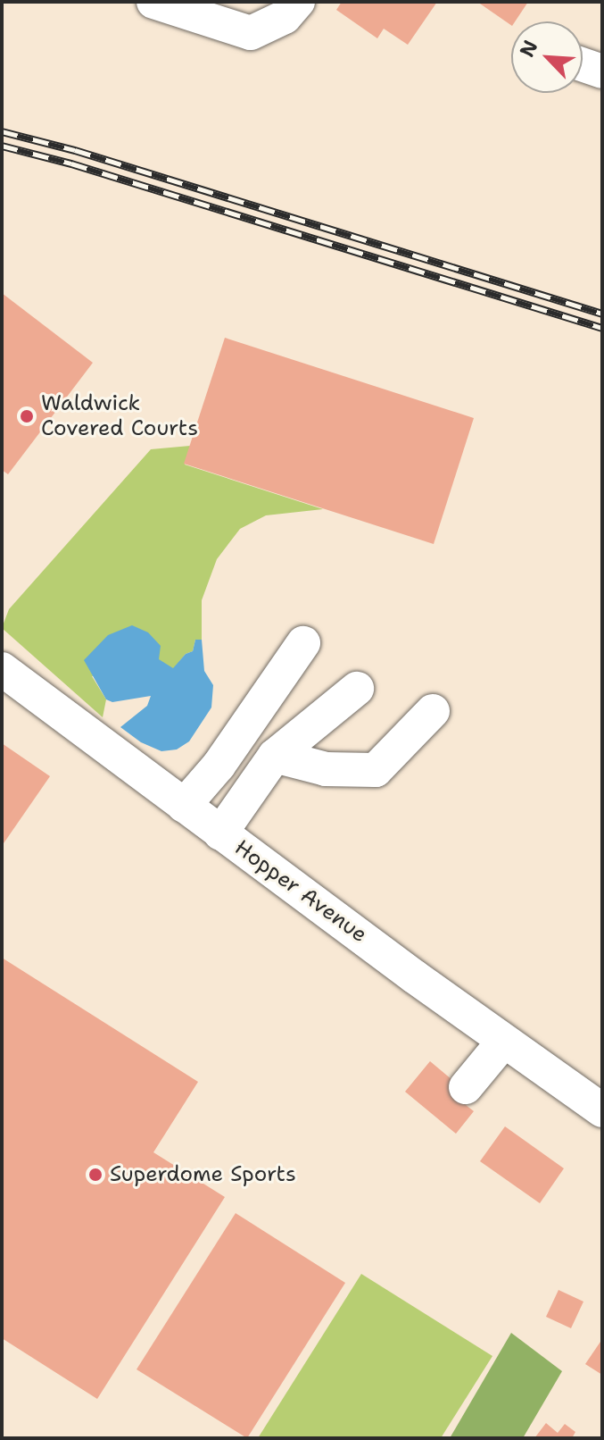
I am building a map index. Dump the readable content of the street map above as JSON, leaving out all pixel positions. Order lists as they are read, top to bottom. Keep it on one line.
{"streets":{"street":["Hopper Avenue"]},"places":["Waldwick Covered Courts","Superdome Sports"],"north":"top left"}
